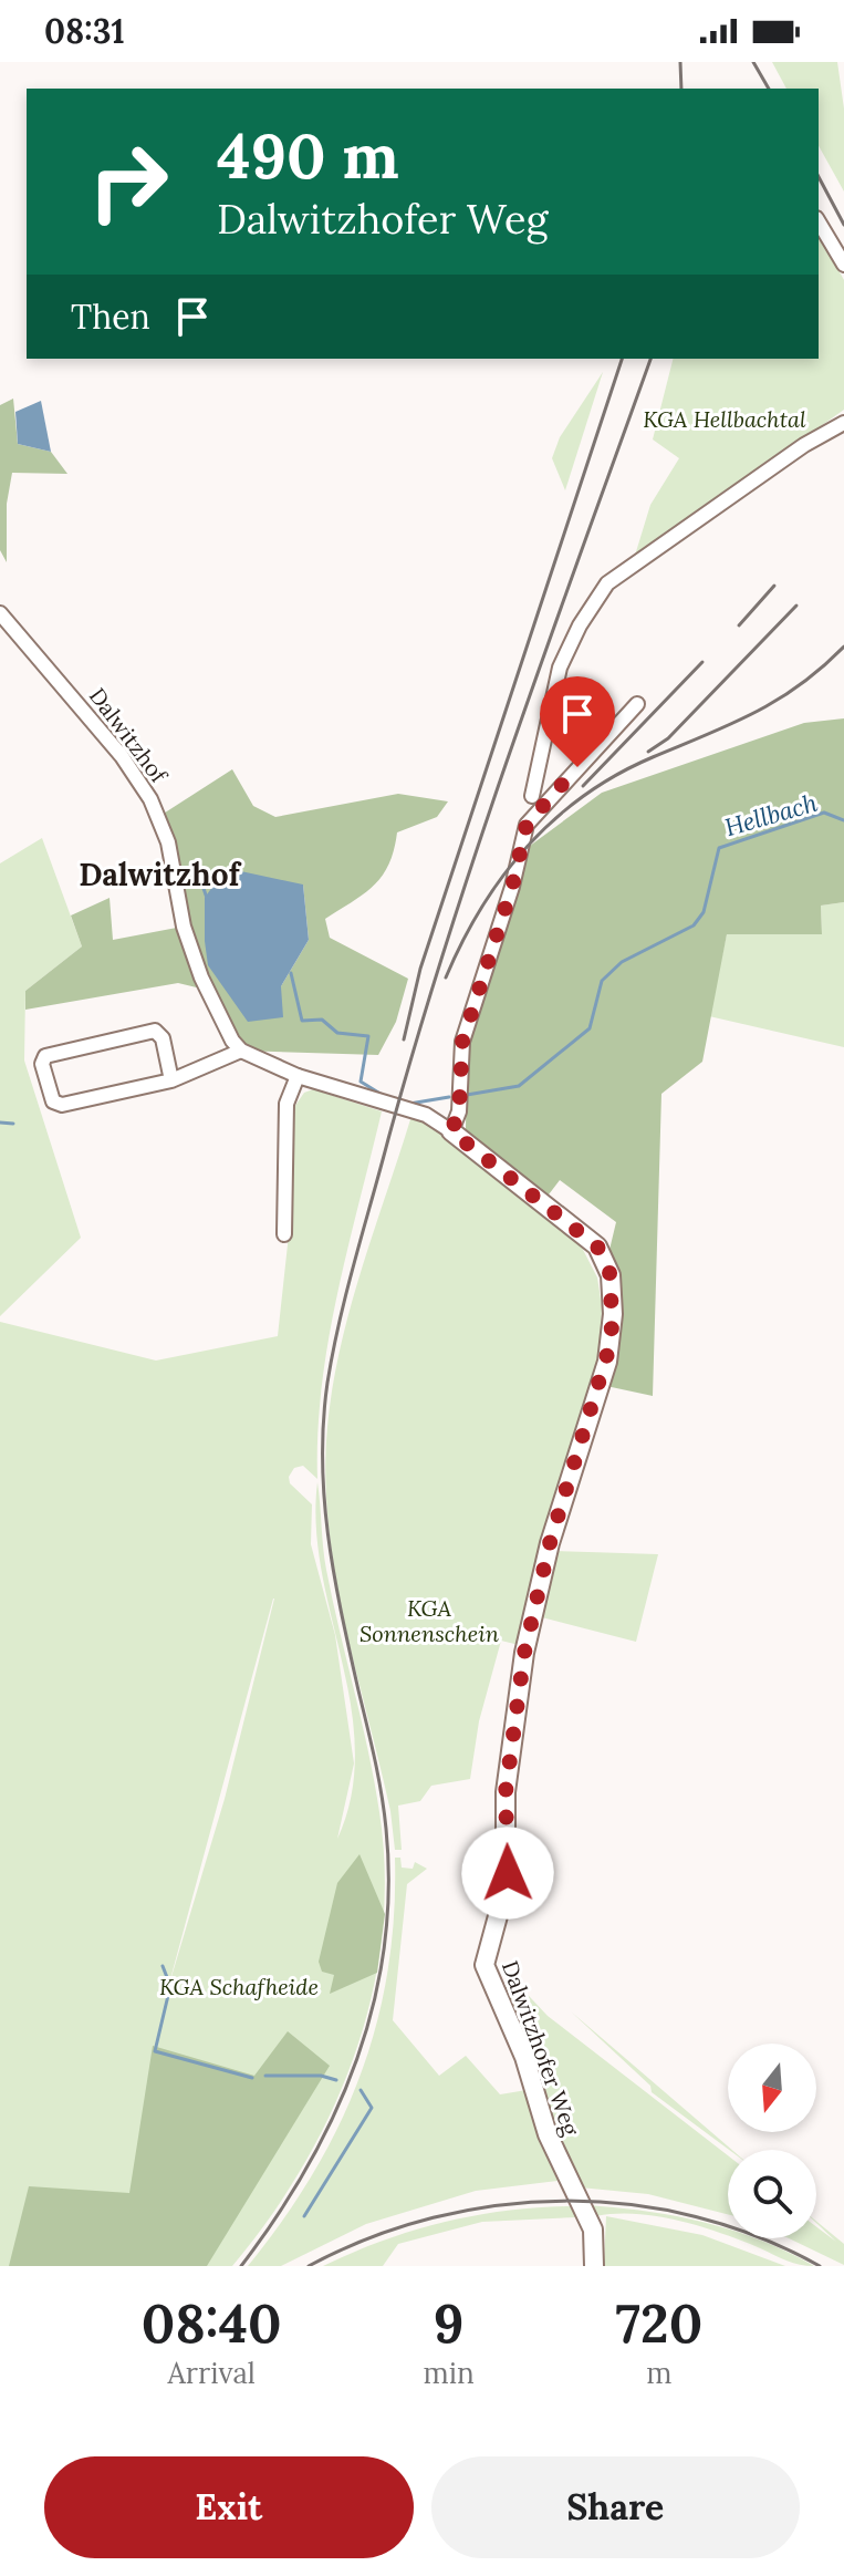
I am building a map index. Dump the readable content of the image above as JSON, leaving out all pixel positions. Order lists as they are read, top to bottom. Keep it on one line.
{"streets":{"street":["Dalwitzhof","Dalwitzhofer Weg"]},"districts":["Dalwitzhof"],"water":["Hellbach"],"parks":["KGA Hellbachtal","KGA Sonnenschein","KGA Schafheide"],"north":"bottom","page":{"status":"08:31","turn":["490 m","Dalwitzhofer Weg"],"then":"Then","eta":["08:40","Arrival","9","min","720","m"],"buttons":["Exit","Share"]}}
